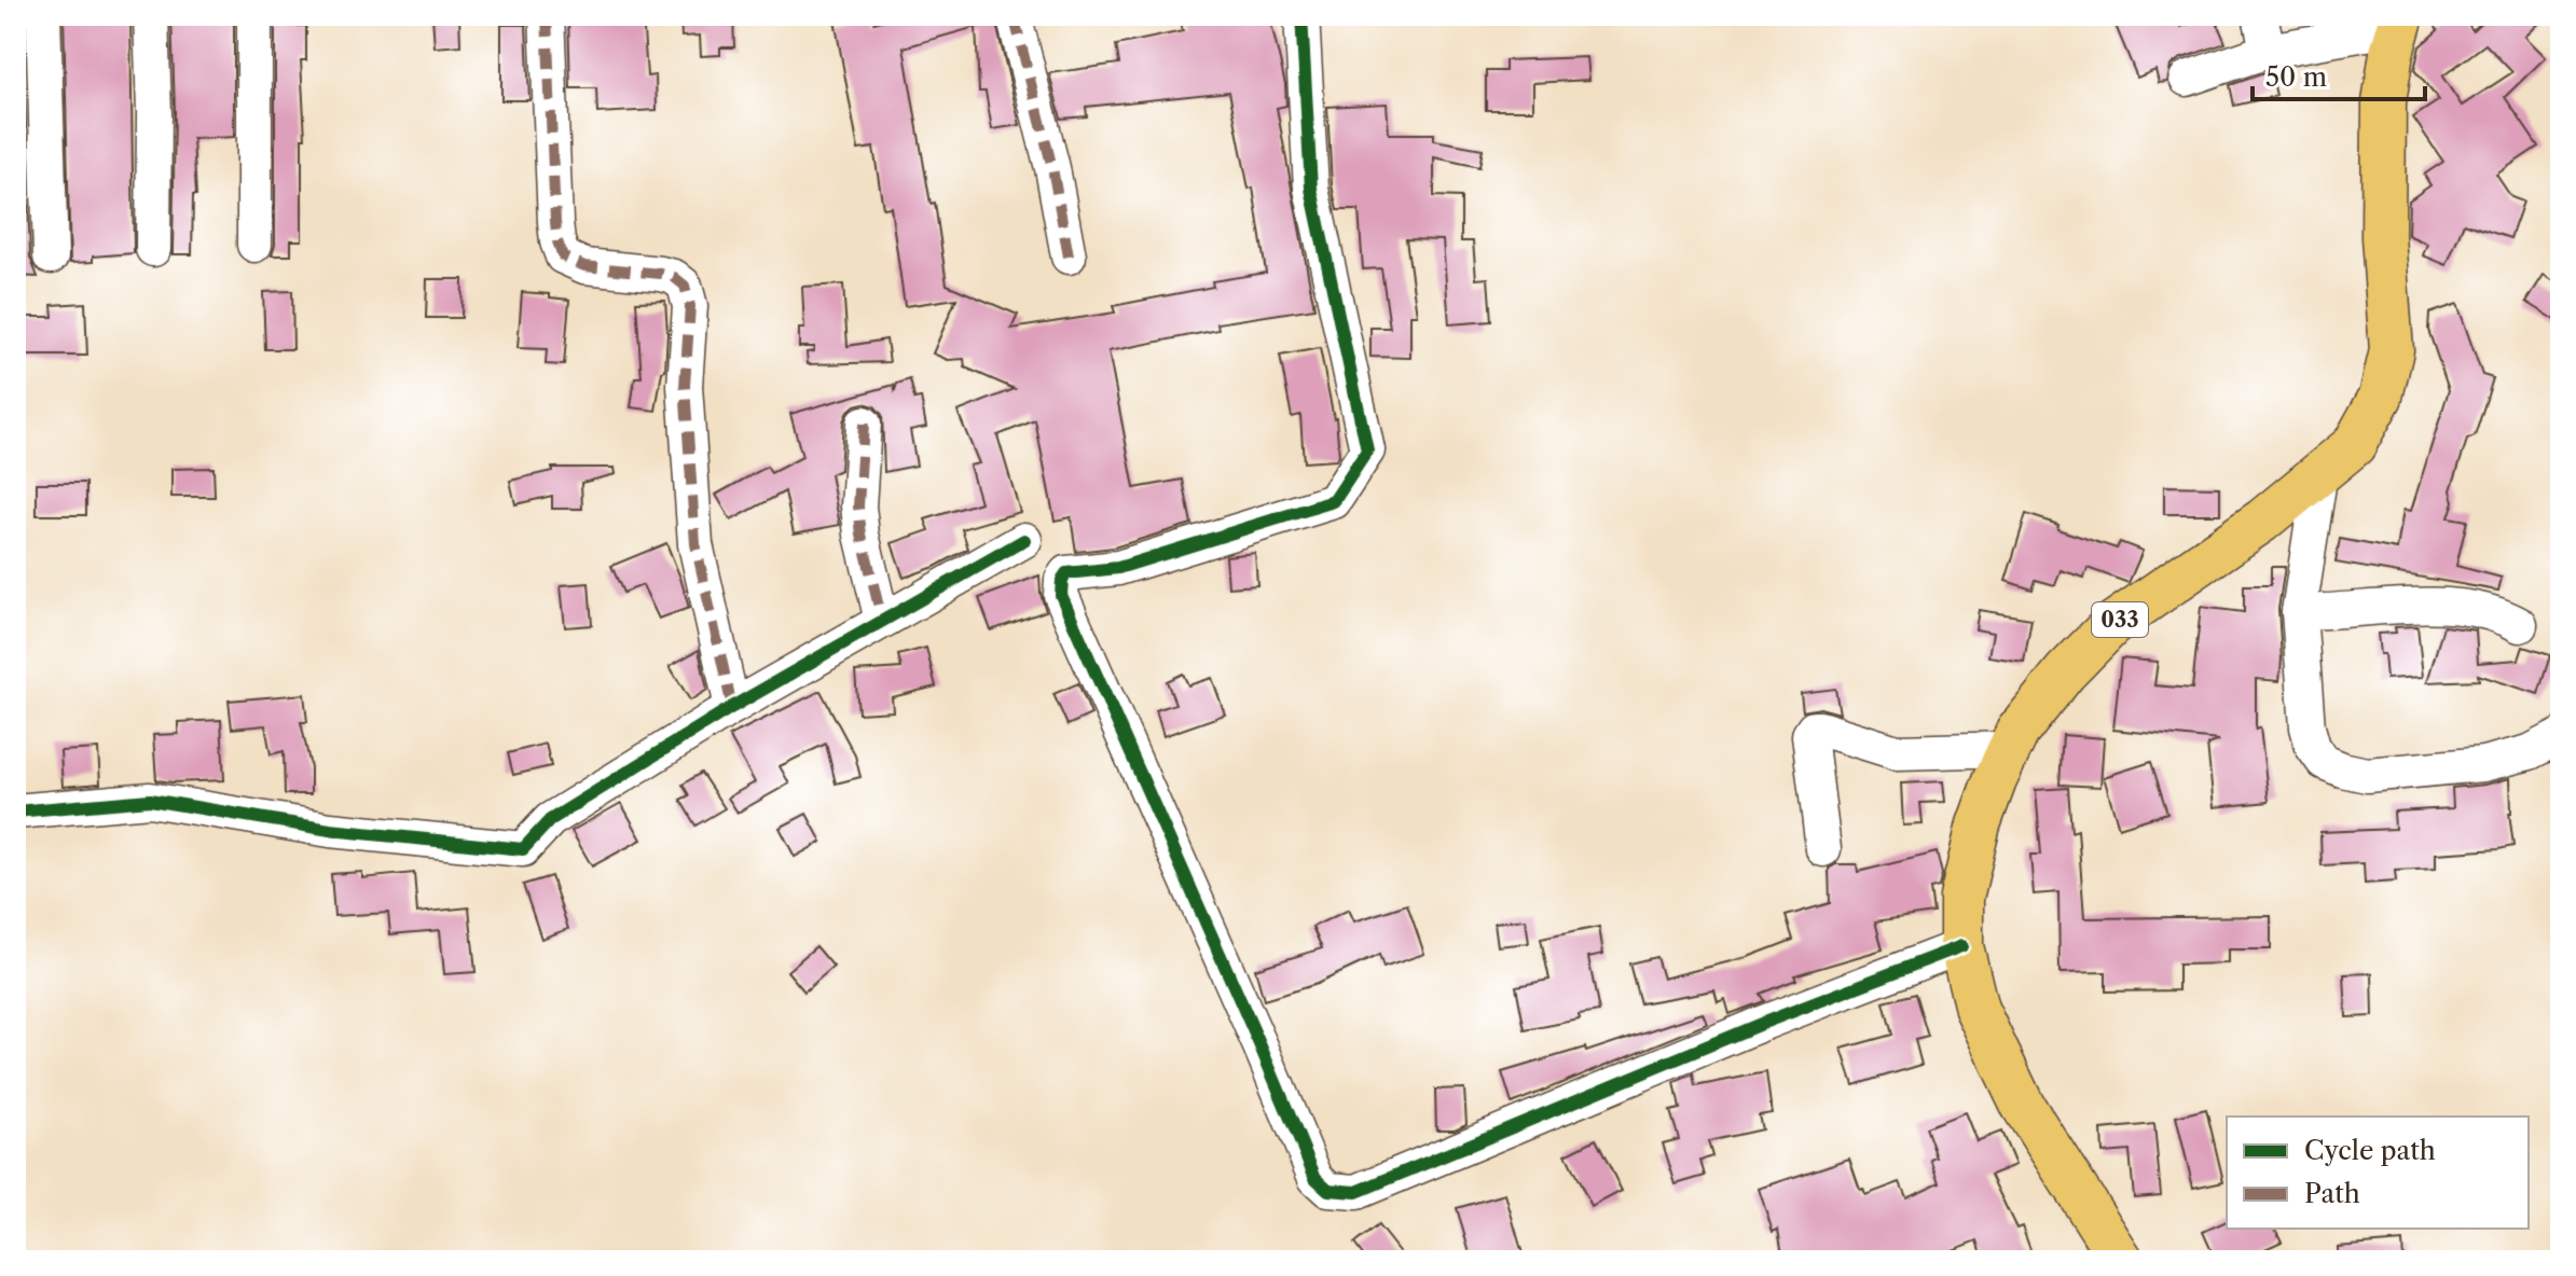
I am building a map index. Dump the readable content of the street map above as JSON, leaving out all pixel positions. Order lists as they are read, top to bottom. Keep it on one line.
{"streets":{"main road":["033"]},"legend":["Cycle path","Path"],"scale_bar":"50 m"}
